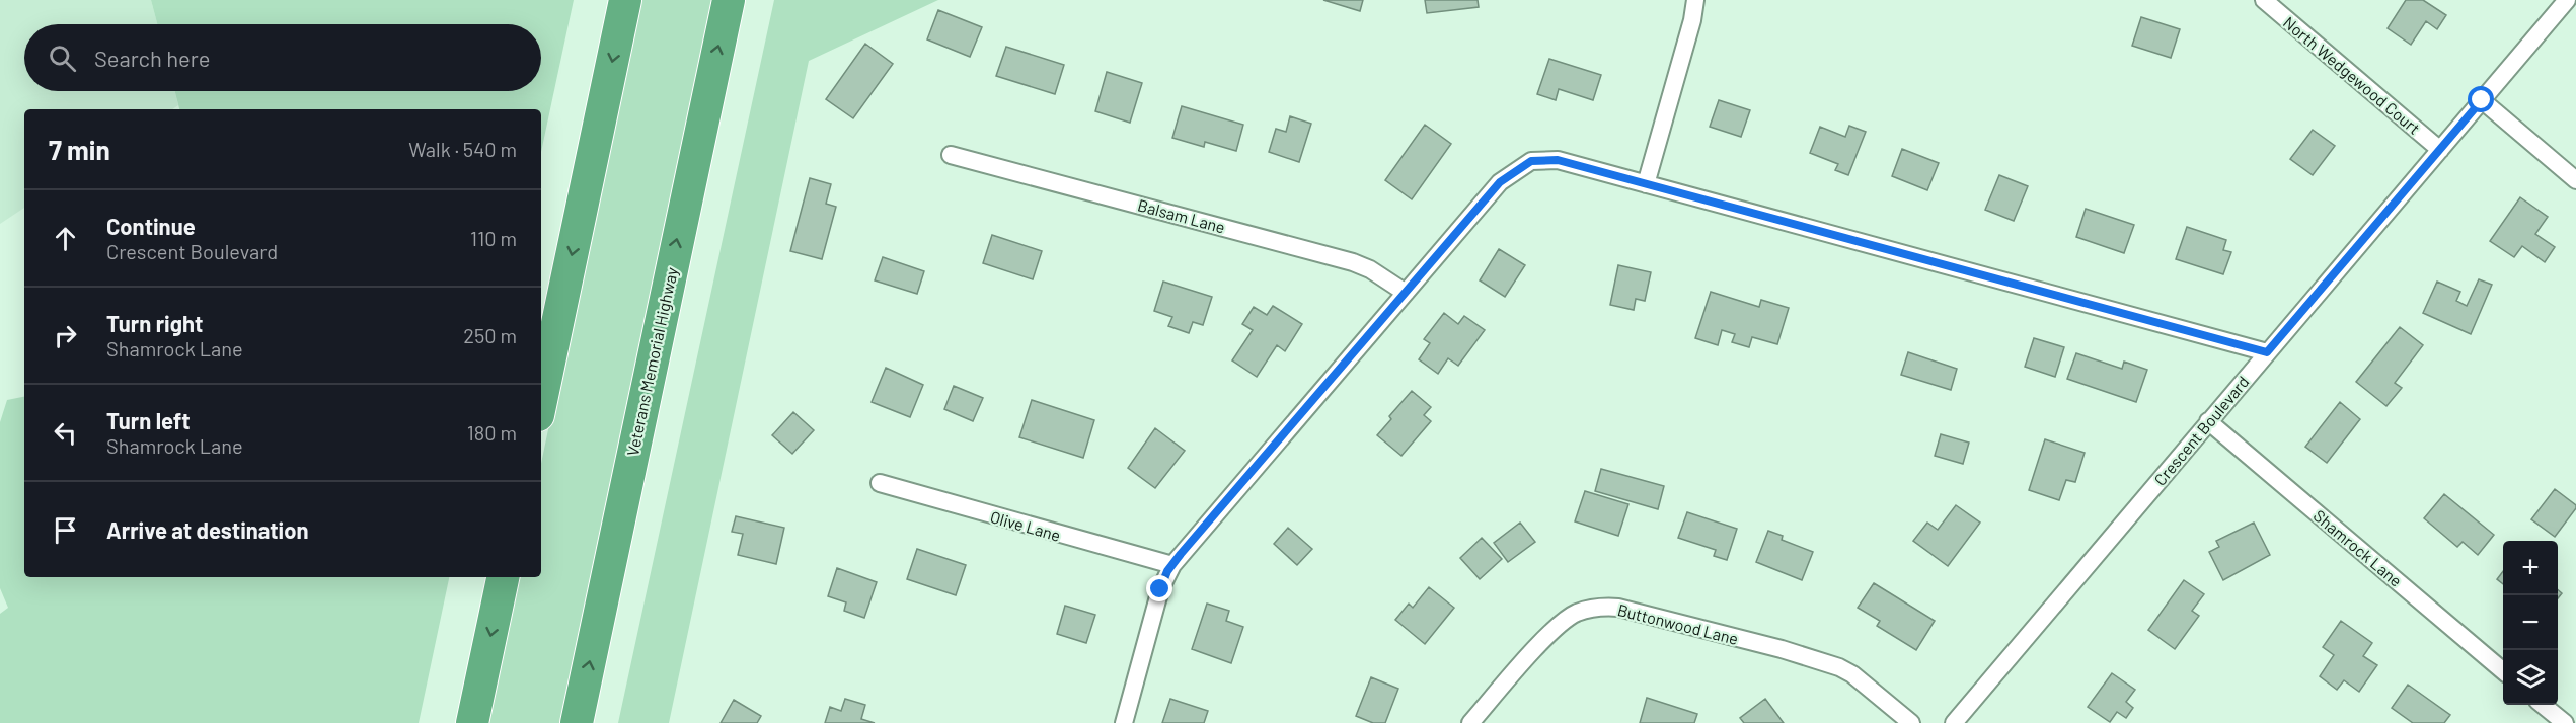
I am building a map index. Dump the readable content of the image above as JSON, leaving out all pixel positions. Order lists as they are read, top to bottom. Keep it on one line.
{"streets":{"highway":["Veterans Memorial Highway"],"street":["North Wedgewood Court","Balsam Lane","Crescent Boulevard","Olive Lane","Shamrock Lane","Buttonwood Lane"]},"crossings":[["North Wedgewood Court","Crescent Boulevard"],["Crescent Boulevard","Shamrock Lane"]],"page":{"search":"Search here","heading":["7 min","Walk · 540 m"],"list":[["Continue","Crescent Boulevard","110 m"],["Turn right","Shamrock Lane","250 m"],["Turn left","Shamrock Lane","180 m"],"Arrive at destination"],"map_buttons":["+","−"]}}
